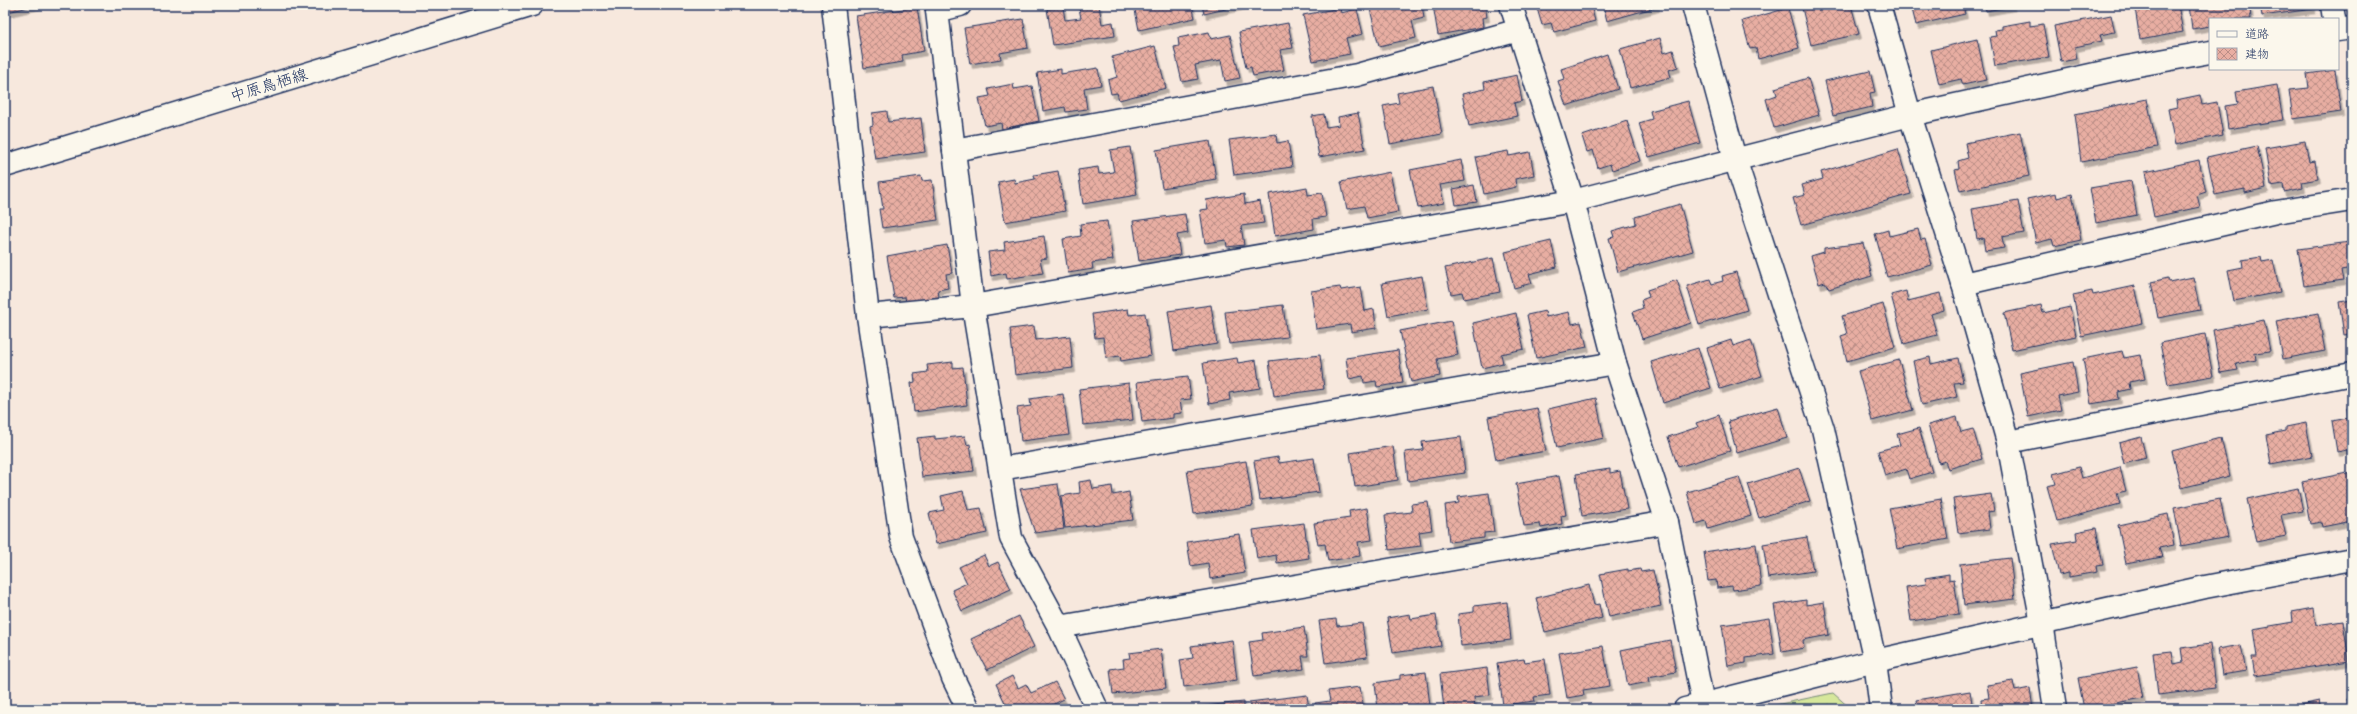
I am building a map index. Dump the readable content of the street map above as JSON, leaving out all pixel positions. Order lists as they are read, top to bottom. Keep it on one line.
{"streets":{"street":["中原鳥栖線"]},"legend":["道路","建物"]}
